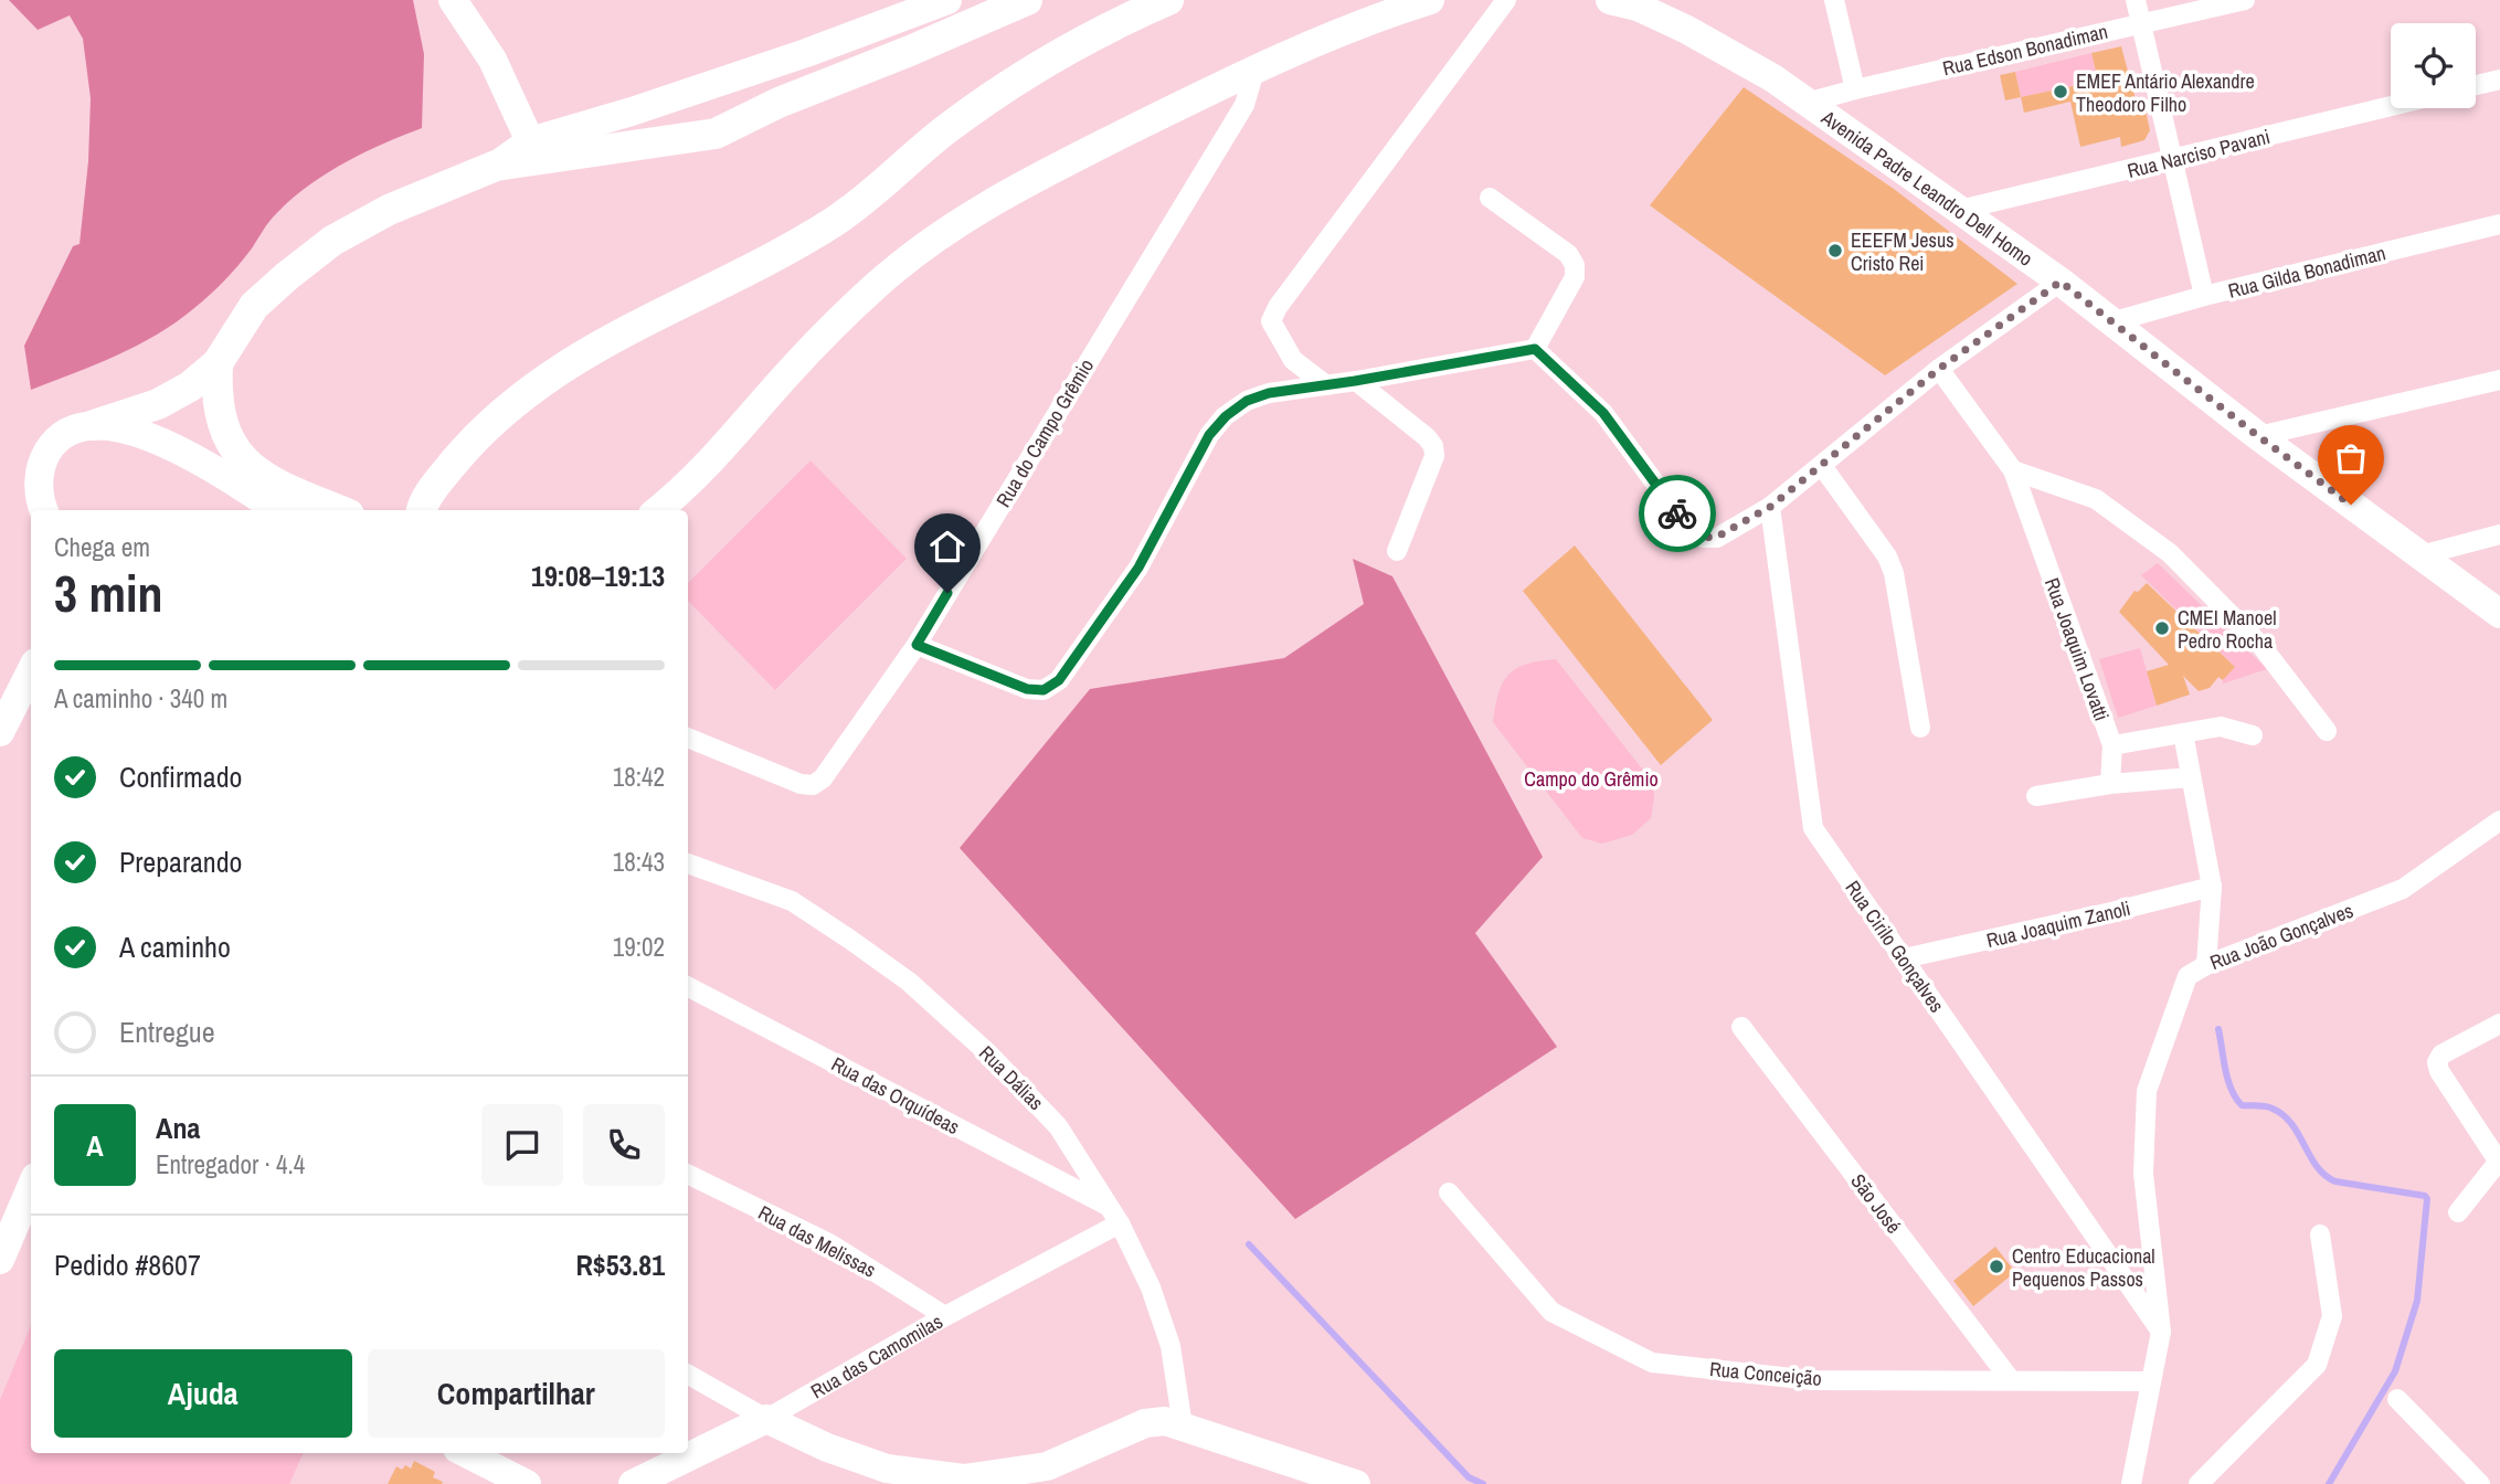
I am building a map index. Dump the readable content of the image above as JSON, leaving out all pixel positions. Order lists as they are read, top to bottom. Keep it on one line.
{"streets":{"street":["Rua Edson Bonadiman","Rua Narciso Pavani","Avenida Padre Leandro Dell Homo","Rua Gilda Bonadiman","Rua do Campo Grêmio","Rua Joaquim Lovatti","Rua Joaquim Zanoli","Rua João Gonçalves","Rua Cirilo Gonçalves","Rua Dálias","Rua das Orquídeas","São José","Rua das Melissas","Rua das Camomilas","Rua Conceição"]},"crossings":[["Rua Edson Bonadiman","Avenida Padre Leandro Dell Homo"],["Rua Narciso Pavani","Avenida Padre Leandro Dell Homo"],["Avenida Padre Leandro Dell Homo","Rua Gilda Bonadiman"],["Rua Joaquim Zanoli","Rua Cirilo Gonçalves"],["Rua João Gonçalves","Rua Cirilo Gonçalves"],["Rua João Gonçalves","Rua Conceição"],["Rua Dálias","Rua das Orquídeas"],["Rua Dálias","Rua das Camomilas"],["São José","Rua Conceição"],["Rua das Melissas","Rua das Camomilas"]],"parks":["Campo do Grêmio"],"places":["EMEF Antário Alexandre Theodoro Filho","EEEFM Jesus Cristo Rei","CMEI Manoel Pedro Rocha","Centro Educacional Pequenos Passos"],"page":{"heading":["3 min","Chega em","19:08–19:13"],"panel":["Ana","Entregador · 4.4","Pedido #8607","R$53.81"],"bar":"A caminho · 340 m","list":[["Confirmado","18:42"],["Preparando","18:43"],["A caminho","19:02"],"Entregue"],"round":"A","buttons":["Ajuda","Compartilhar"]}}
